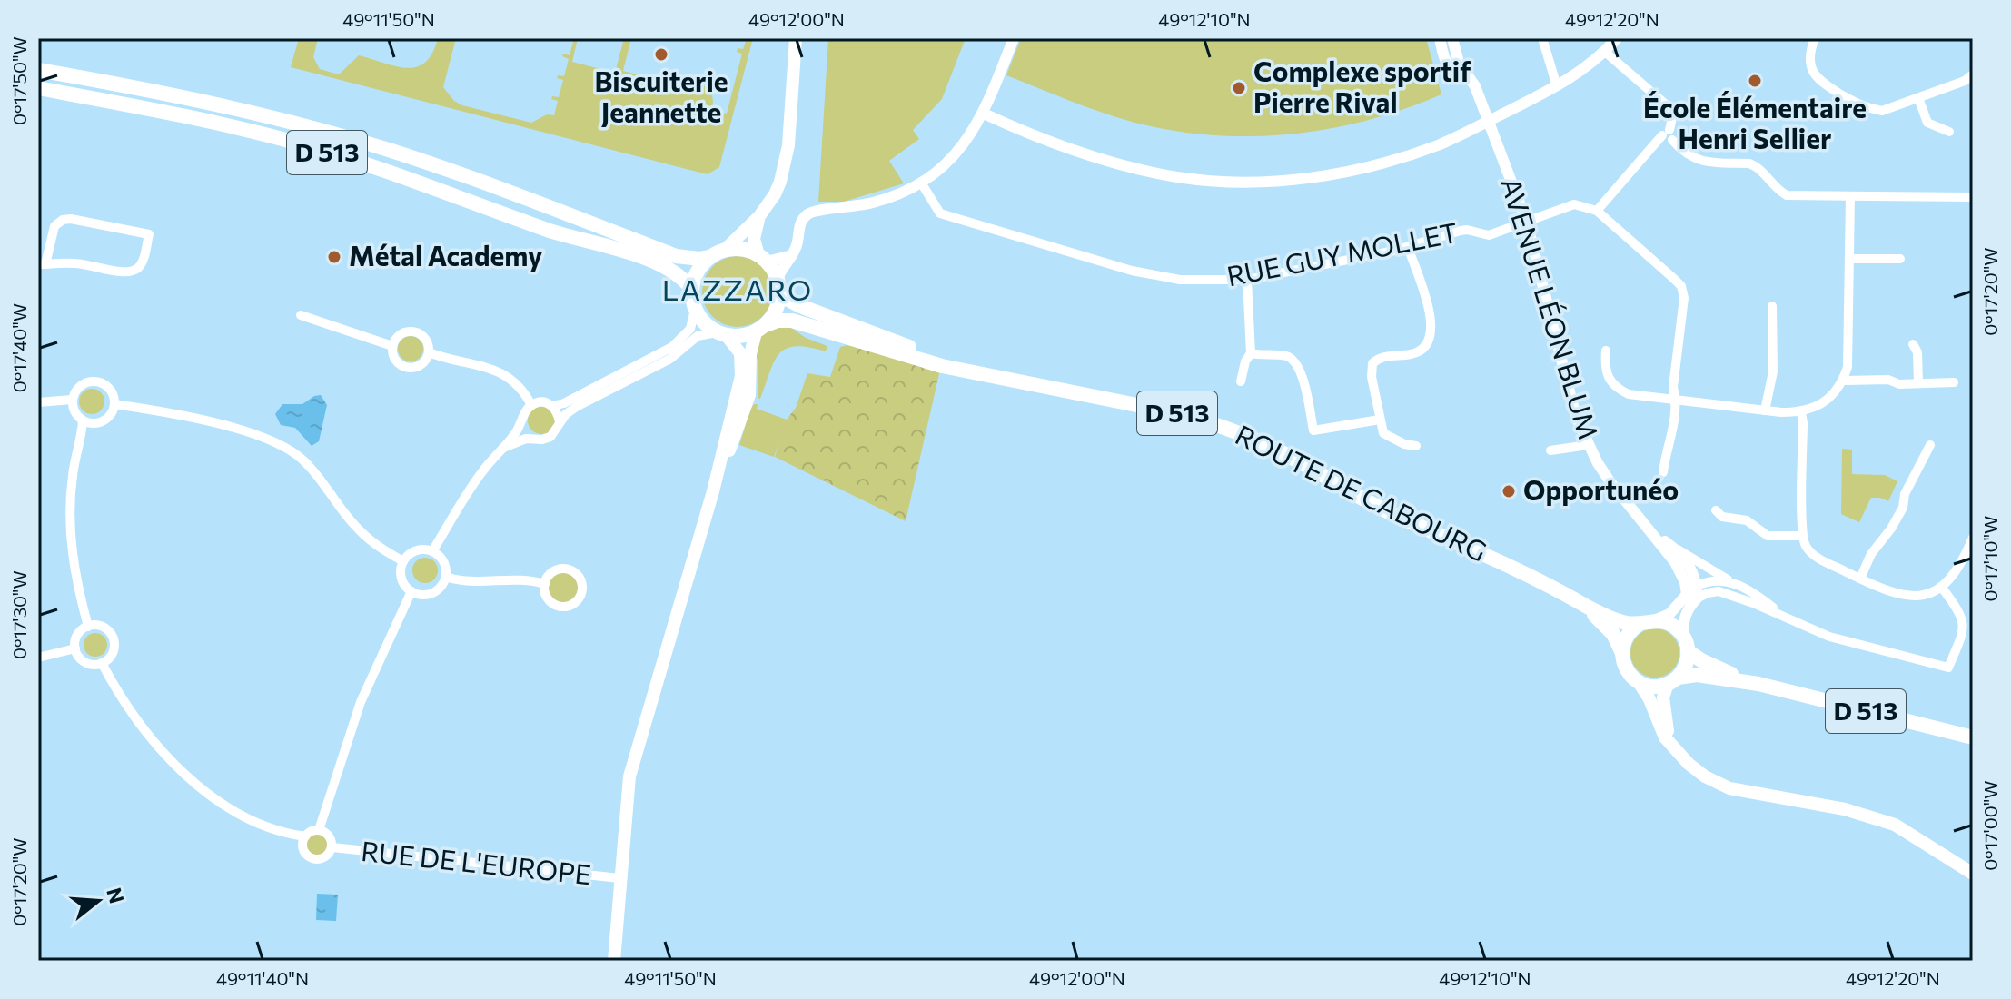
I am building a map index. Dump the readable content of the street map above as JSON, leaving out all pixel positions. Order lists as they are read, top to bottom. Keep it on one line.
{"streets":{"main road":["D 513","ROUTE DE CABOURG"],"street":["RUE GUY MOLLET","AVENUE LÉON BLUM","RUE DE L'EUROPE"]},"crossings":[["D 513","ROUTE DE CABOURG"],["RUE GUY MOLLET","AVENUE LÉON BLUM"]],"districts":["LAZZARO"],"places":["Biscuiterie Jeannette","École Élémentaire Henri Sellier","Complexe sportif Pierre Rival","Métal Academy","Opportunéo"],"north":"right","coordinates":["49°11'50\"N","49°12'00\"N","49°12'10\"N","49°12'20\"N","0°17'50\"W","0°17'20\"W","0°17'40\"W","0°17'10\"W","0°17'30\"W","0°17'00\"W","49°11'40\"N"]}
